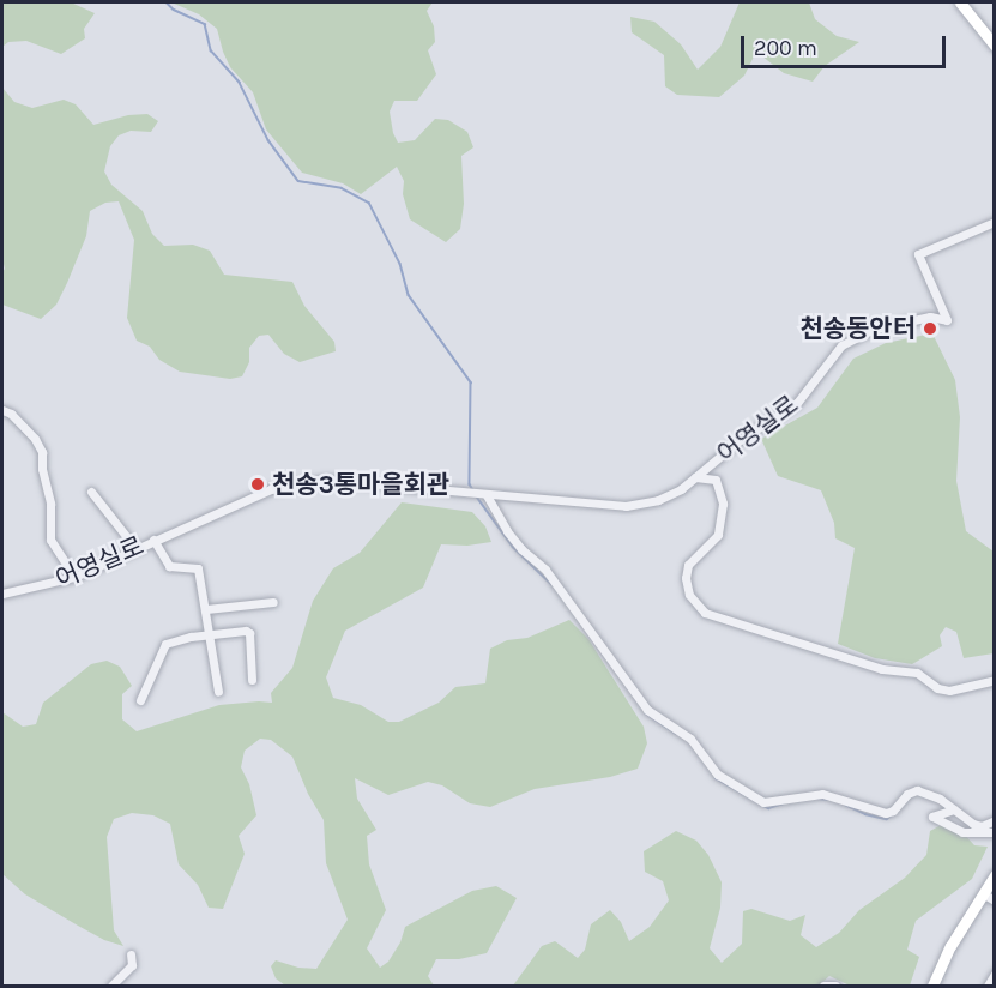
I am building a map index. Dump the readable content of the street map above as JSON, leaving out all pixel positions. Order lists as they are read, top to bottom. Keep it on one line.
{"streets":{"street":["어영실로"]},"places":["천송동안터","천송3통마을회관"],"scale_bar":"200 m"}
